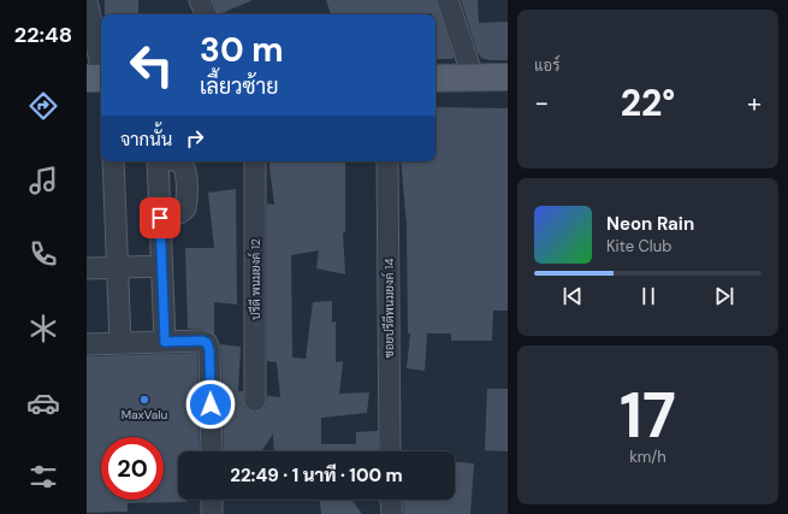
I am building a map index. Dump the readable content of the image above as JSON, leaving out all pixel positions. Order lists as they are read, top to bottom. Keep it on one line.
{"streets":{"street":["ปรีดี พนมยงค์ 12","ซอยปรีดีพนมยงค์ 14"]},"places":["MaxValu"],"page":{"tabs":"22:48","tile":["แอร์",["17","km/h"]],"turn":["30 m","เลี้ยวซ้าย"],"heat":["−","22°","+"],"then":"จากนั้น","song":["Neon Rain","Kite Club"],"limit":"20","trip":"22:49 · 1 นาที · 100 m"}}
